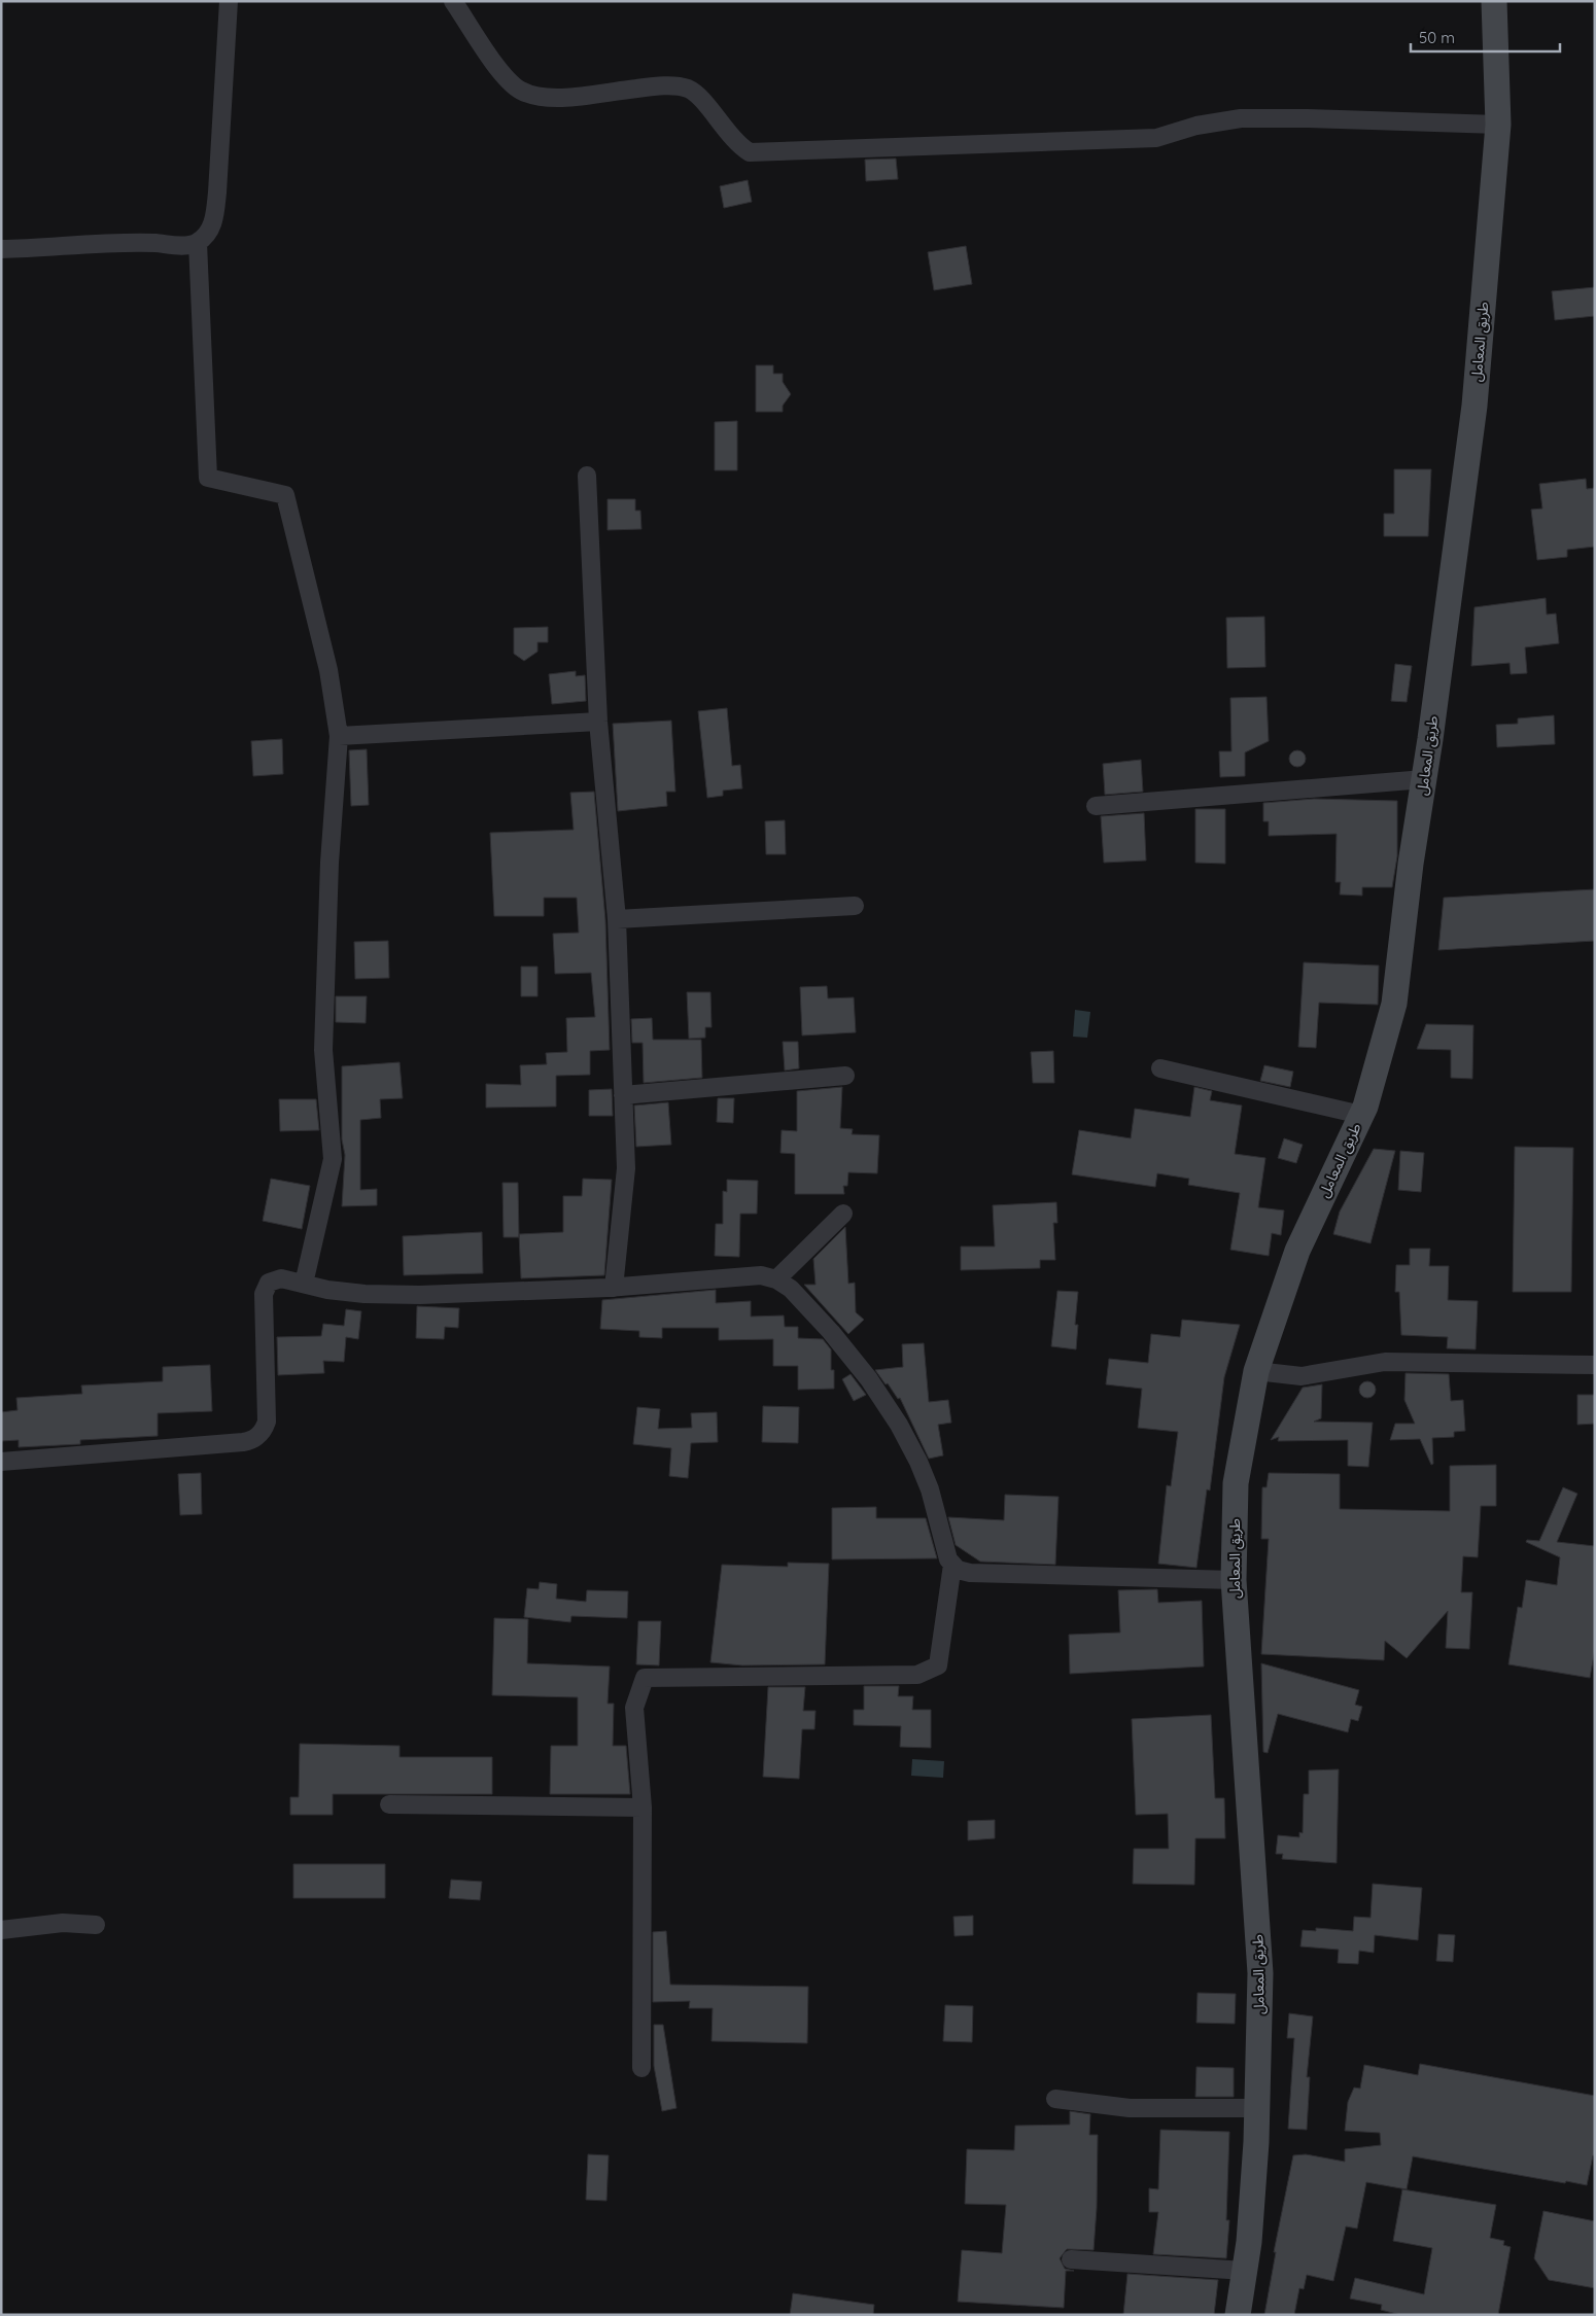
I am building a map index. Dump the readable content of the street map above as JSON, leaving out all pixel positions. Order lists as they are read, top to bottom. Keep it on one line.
{"streets":{"main road":["طريق المعامل"]},"scale_bar":"50 m"}
